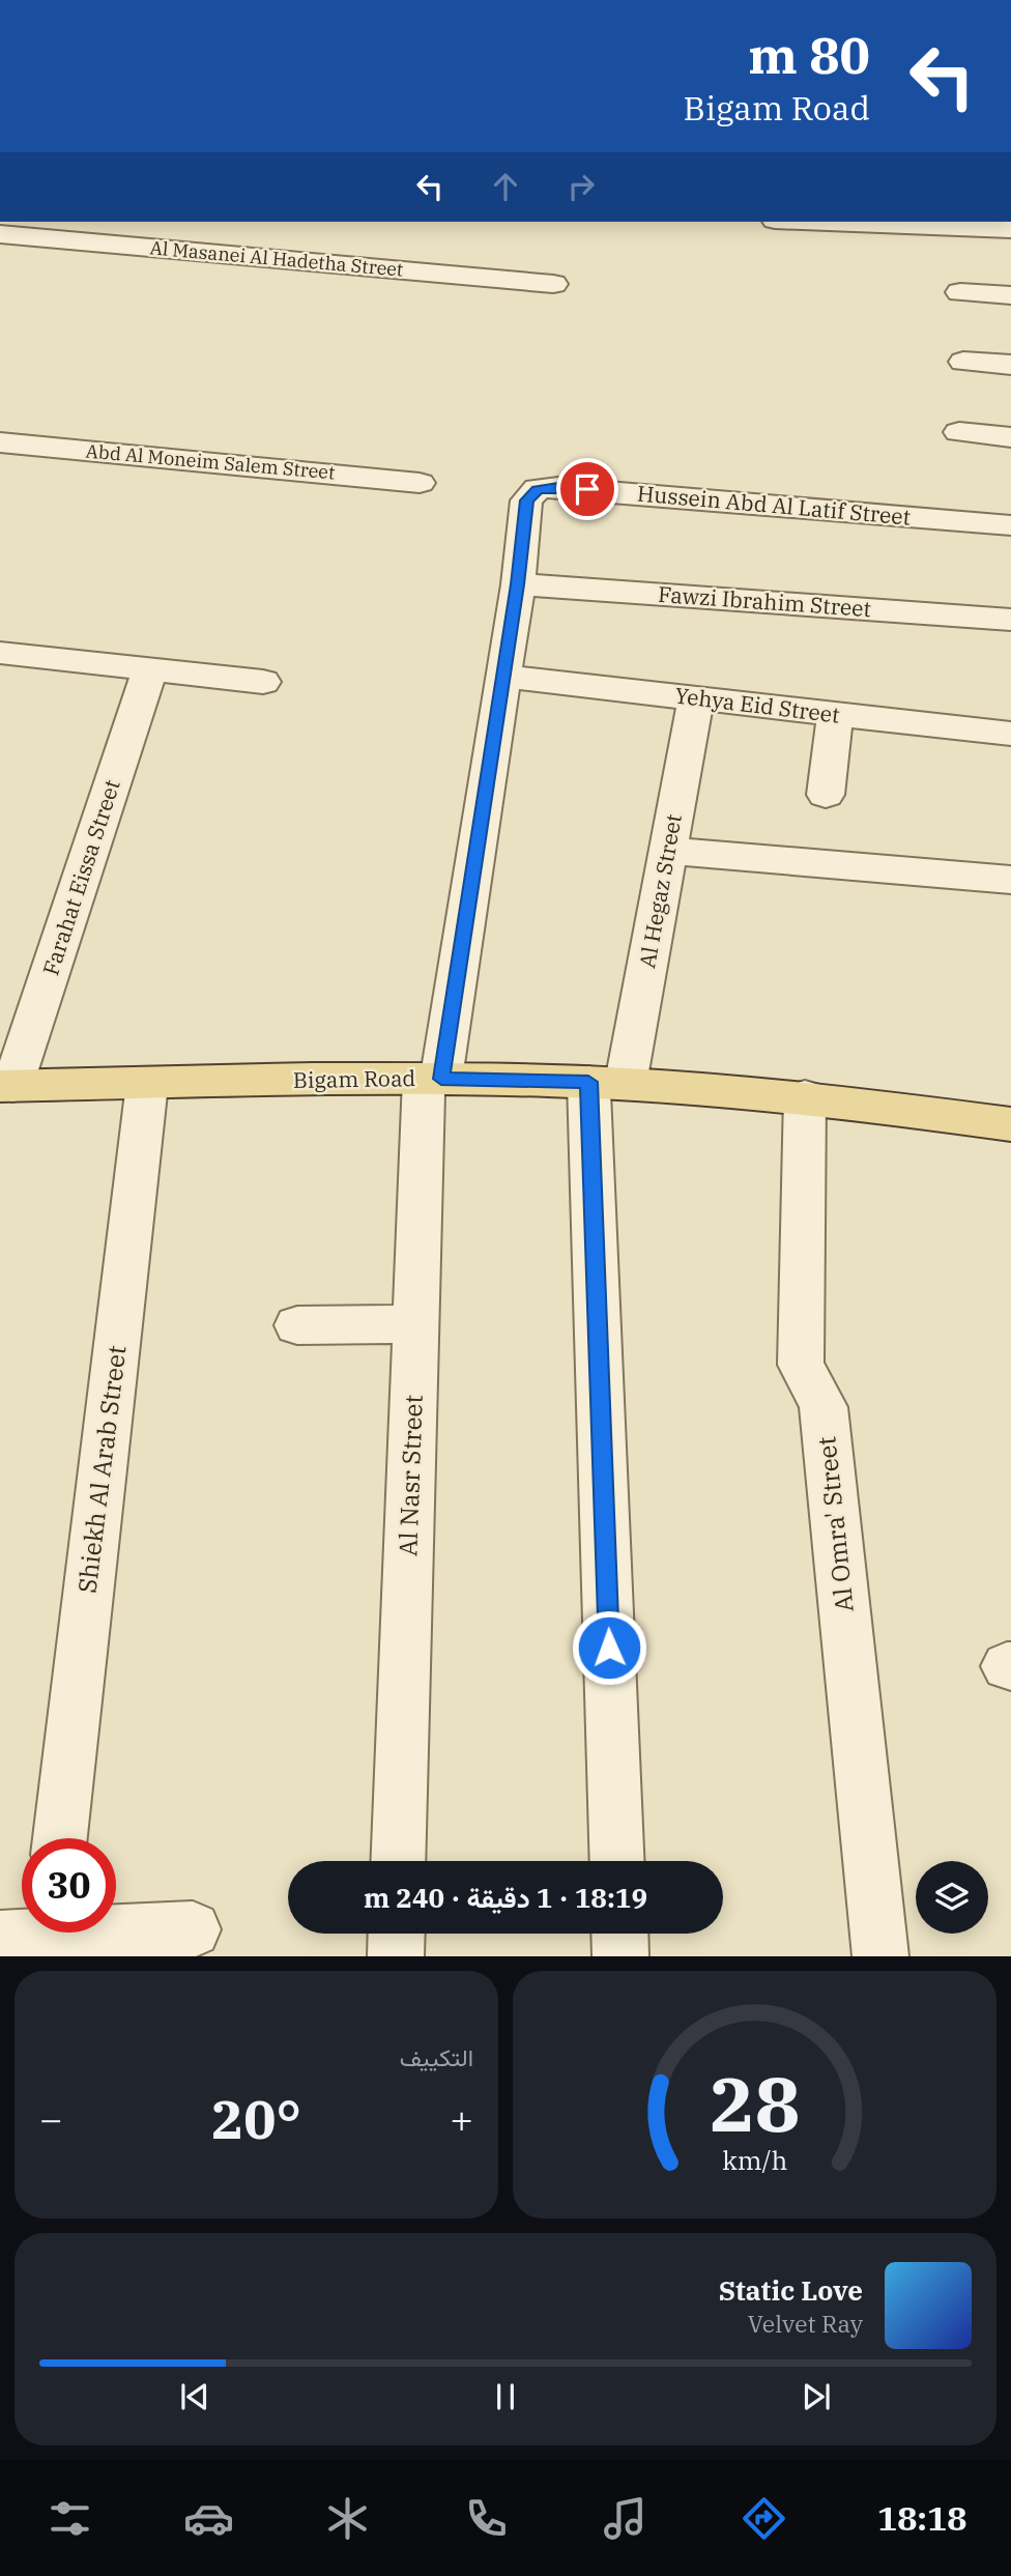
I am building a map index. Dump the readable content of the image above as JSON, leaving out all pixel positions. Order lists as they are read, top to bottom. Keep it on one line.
{"streets":{"main road":["Bigam Road"],"street":["Al Masanei Al Hadetha Street","Abd Al Moneim Salem Street","Hussein Abd Al Latif Street","Fawzi Ibrahim Street","Yehya Eid Street","Farahat Eissa Street","Al Hegaz Street","Shiekh Al Arab Street","Al Nasr Street","Al Omra' Street"]},"crossings":[["Hussein Abd Al Latif Street","Al Nasr Street"],["Fawzi Ibrahim Street","Al Nasr Street"],["Yehya Eid Street","Al Hegaz Street"],["Yehya Eid Street","Al Nasr Street"],["Farahat Eissa Street","Bigam Road"],["Al Hegaz Street","Bigam Road"],["Bigam Road","Shiekh Al Arab Street"],["Bigam Road","Al Nasr Street"],["Bigam Road","Al Omra' Street"]],"page":{"turn":["80 m","Bigam Road"],"limit":"30","trip":"18:19 · 1 دقيقة · 240 m","tile":"التكييف","heat":["−","20°","+"],"song":["Static Love","Velvet Ray"],"tabs":"18:18","gauge":["28","km/h"]}}
